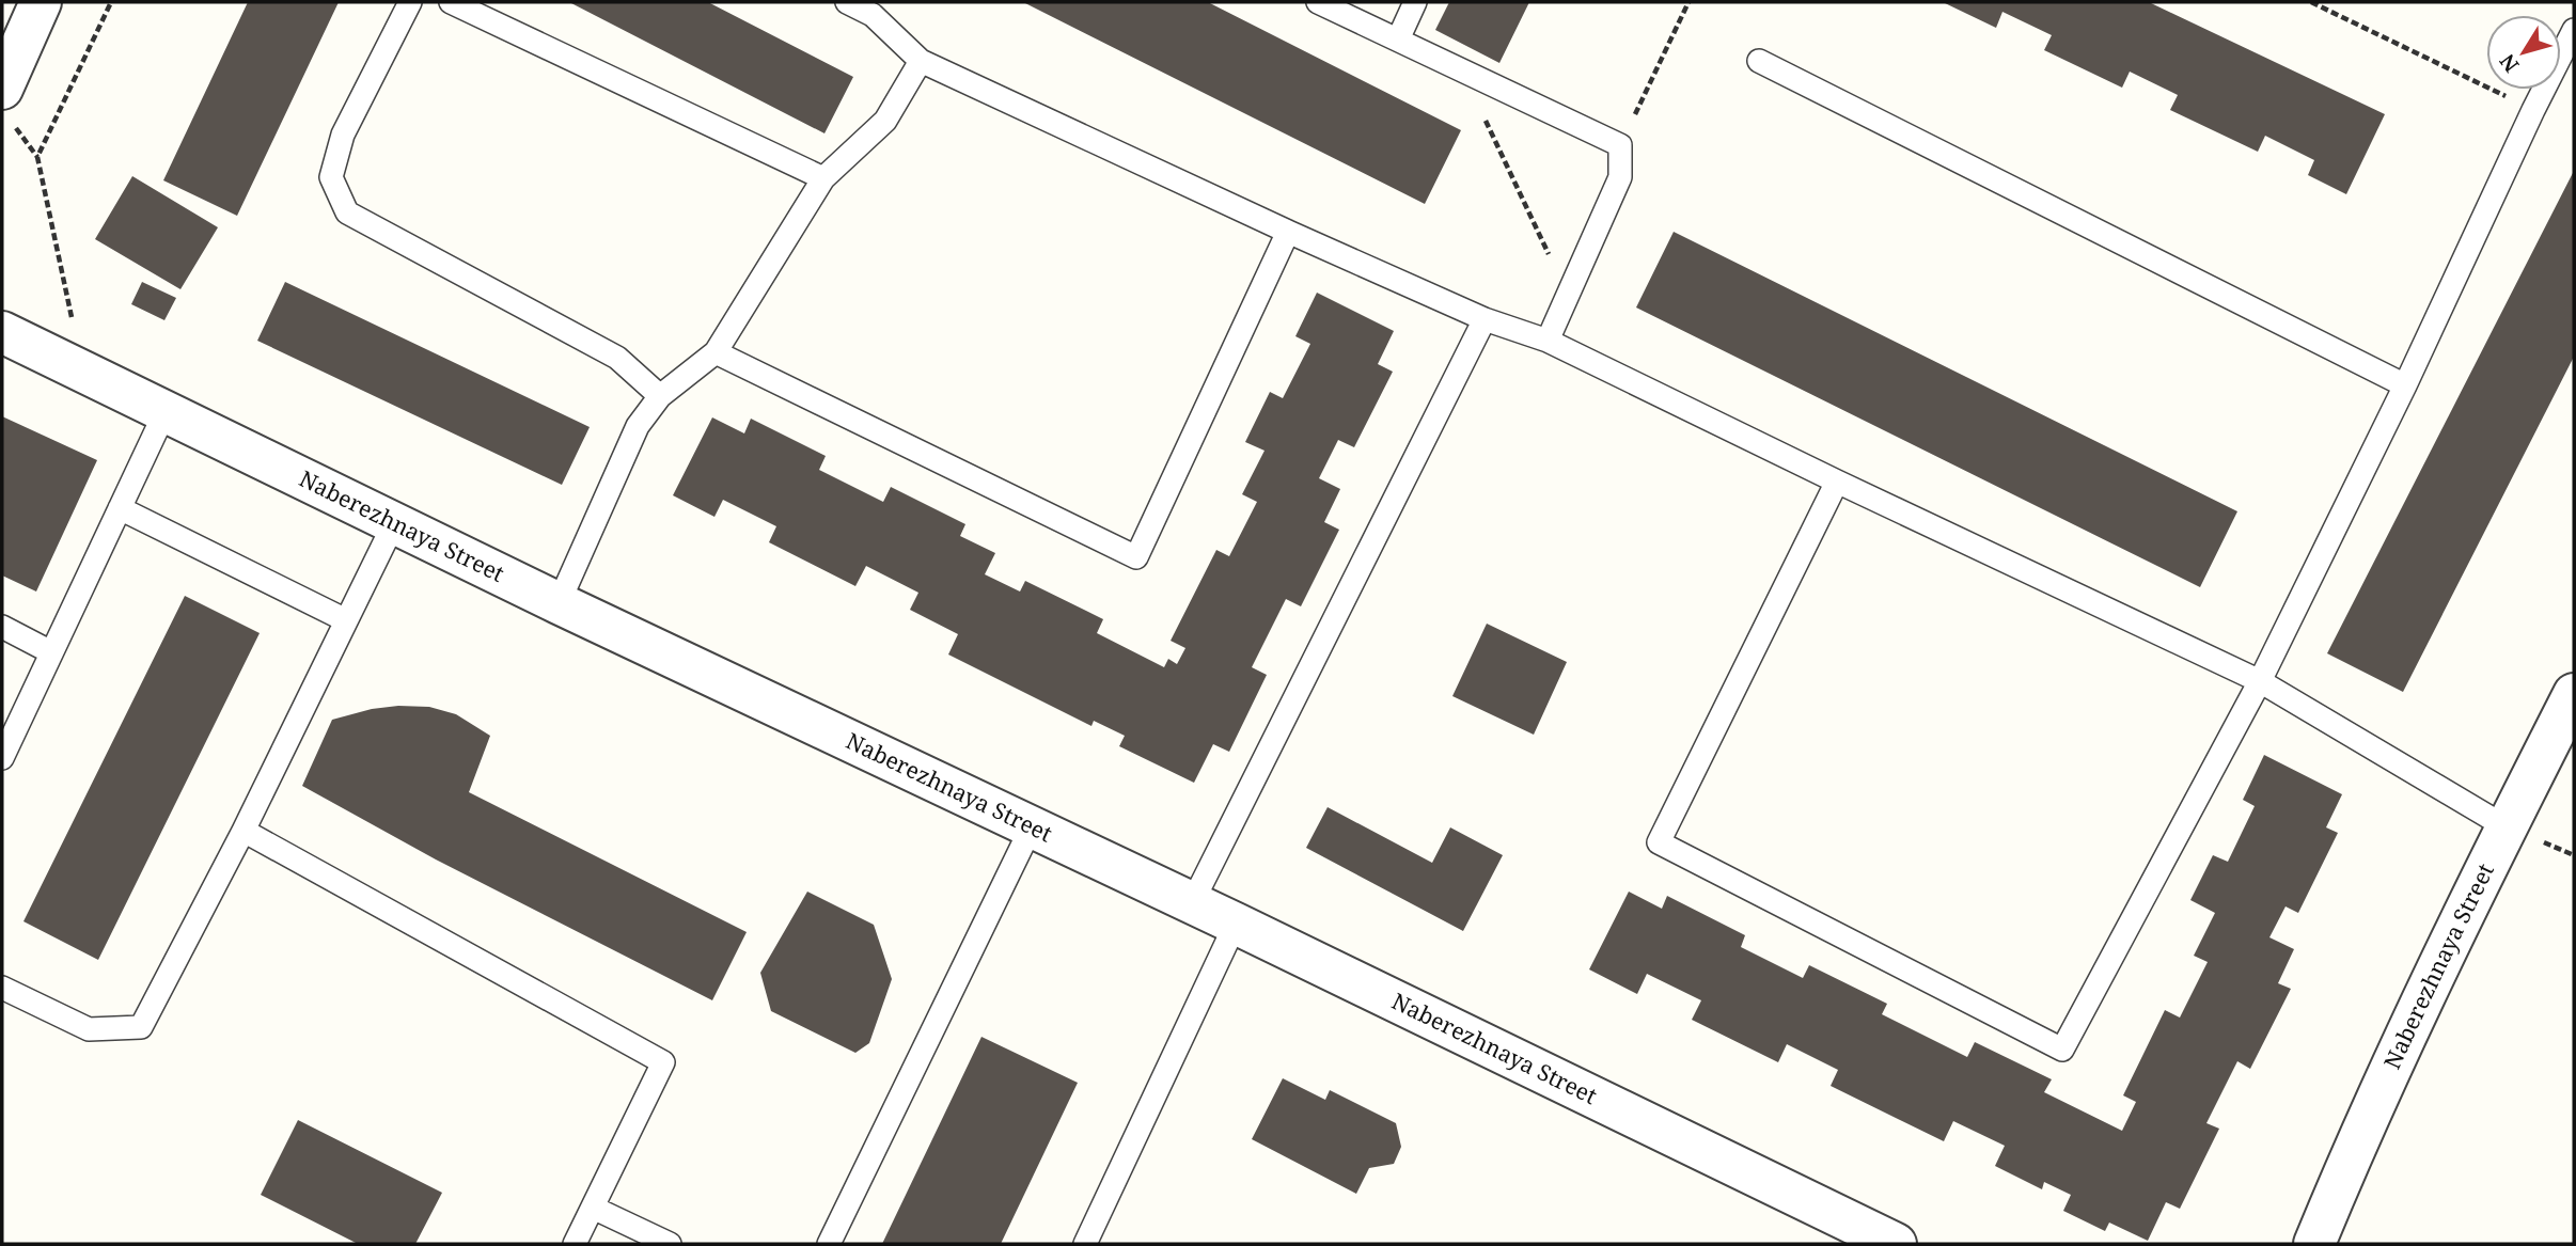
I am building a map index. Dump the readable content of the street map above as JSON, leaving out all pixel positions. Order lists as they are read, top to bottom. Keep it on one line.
{"streets":{"street":["Naberezhnaya Street"]},"north":"bottom left"}
